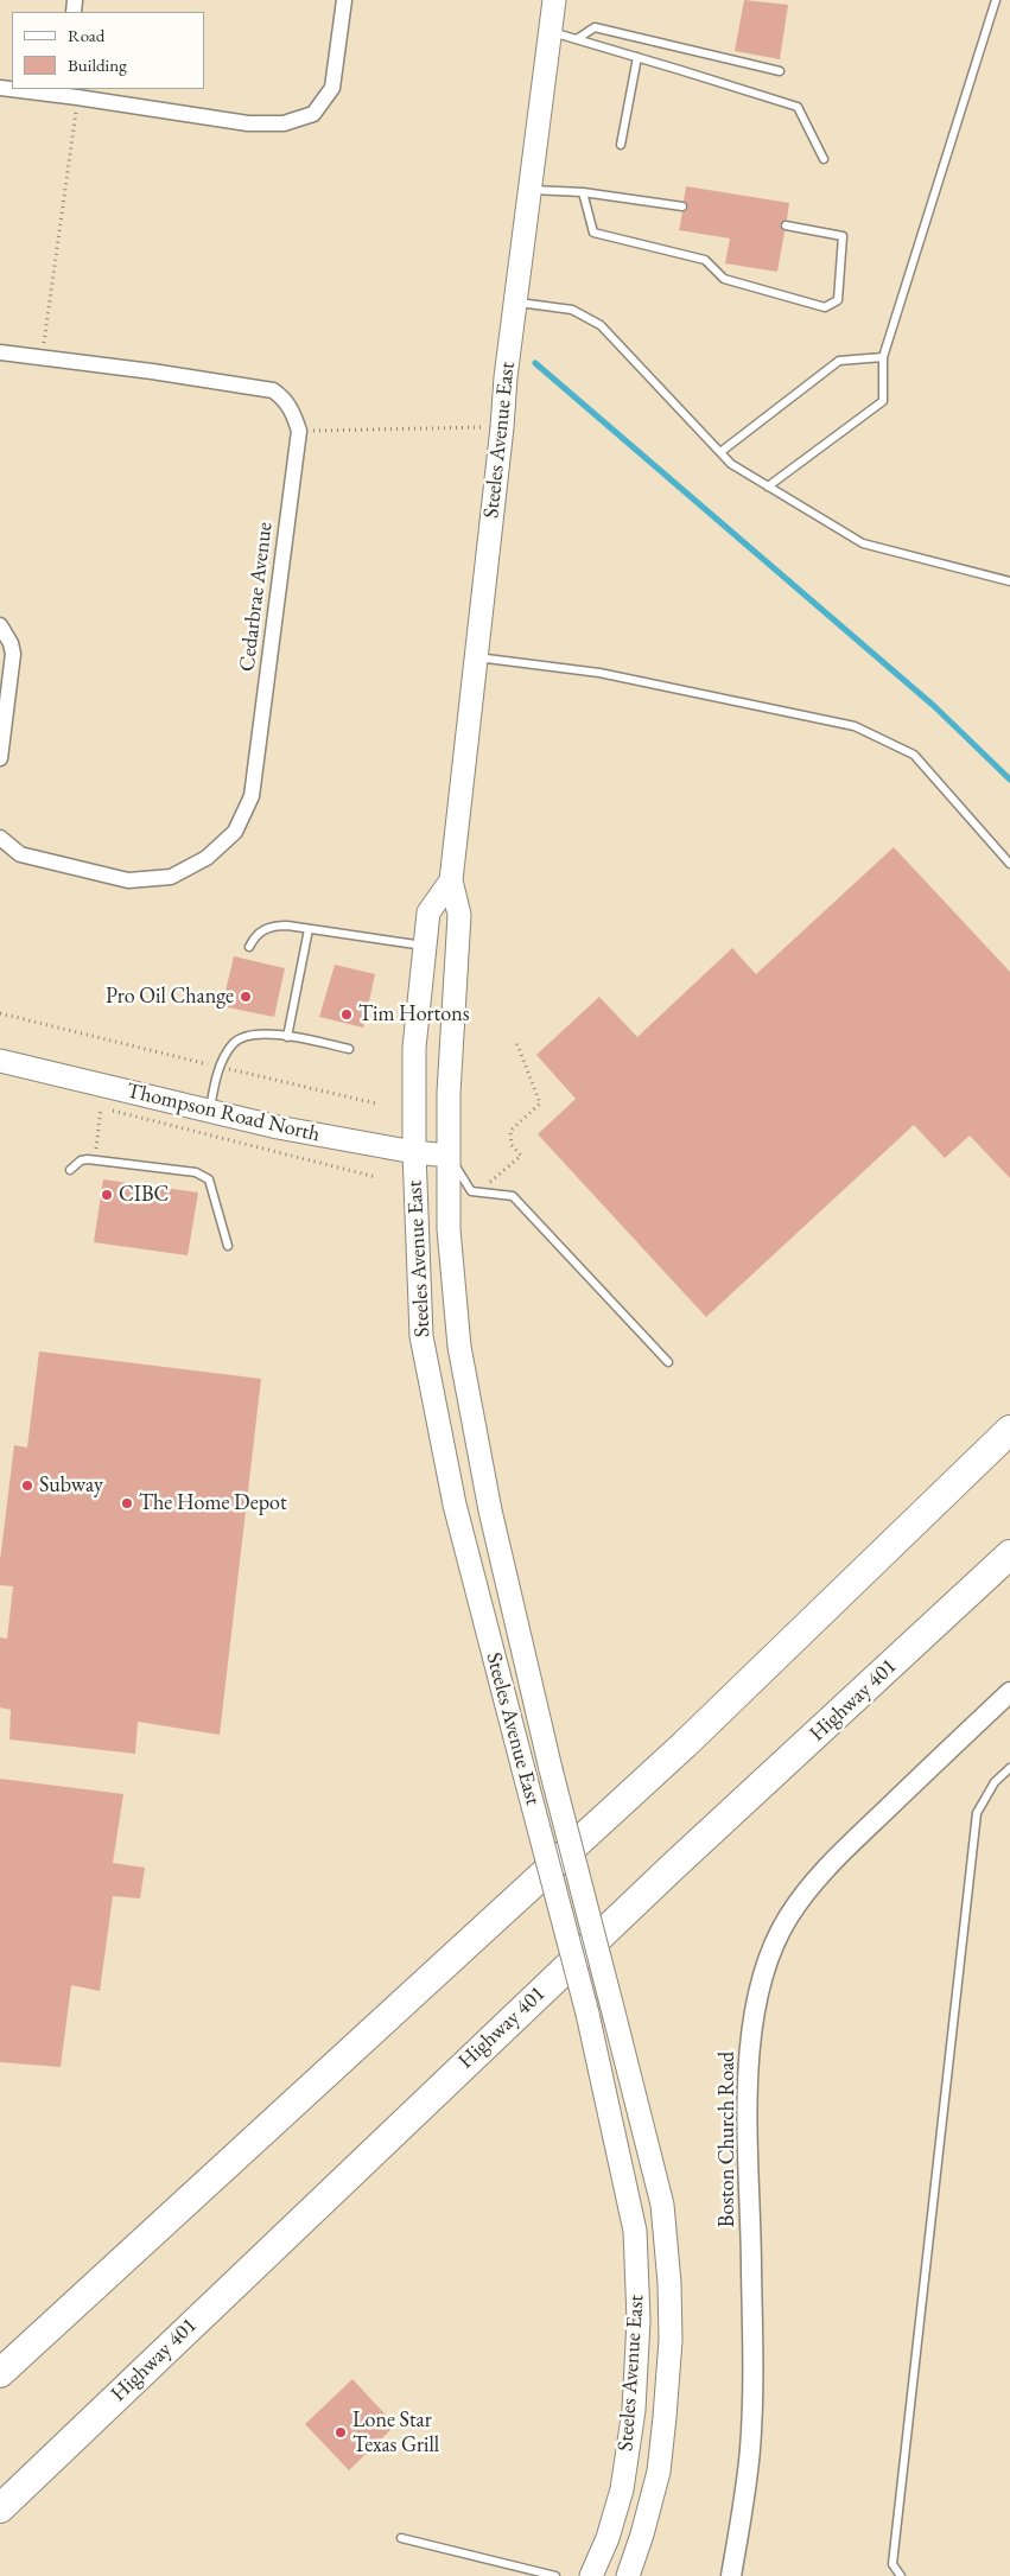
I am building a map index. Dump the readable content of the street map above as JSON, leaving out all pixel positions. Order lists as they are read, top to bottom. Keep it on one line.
{"streets":{"highway":["Highway 401"],"main road":["Steeles Avenue East","Thompson Road North"],"street":["Cedarbrae Avenue","Boston Church Road"]},"crossings":[["Steeles Avenue East","Thompson Road North"]],"places":["Pro Oil Change","Tim Hortons","CIBC","Subway","The Home Depot","Lone Star Texas Grill"],"legend":["Road","Building"]}
